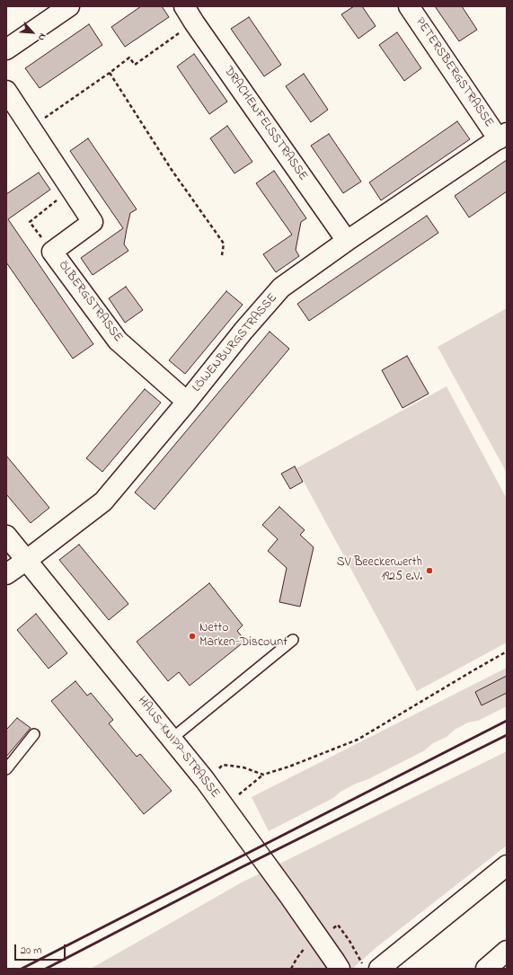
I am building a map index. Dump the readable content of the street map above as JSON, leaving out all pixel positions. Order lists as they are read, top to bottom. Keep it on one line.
{"streets":{"main road":["PETERSBERGSTRASSE","DRACHENFELSSTRASSE","ÖLBERGSTRASSE","LÖWENBURGSTRASSE","HAUS-KNIPP-STRASSE"]},"crossings":[["PETERSBERGSTRASSE","LÖWENBURGSTRASSE"],["DRACHENFELSSTRASSE","LÖWENBURGSTRASSE"],["ÖLBERGSTRASSE","LÖWENBURGSTRASSE"],["LÖWENBURGSTRASSE","HAUS-KNIPP-STRASSE"]],"places":["SV Beeckerwerth 1925 e.V.","Netto Marken-Discount"],"scale_bar":"20 m","north":"bottom right"}
